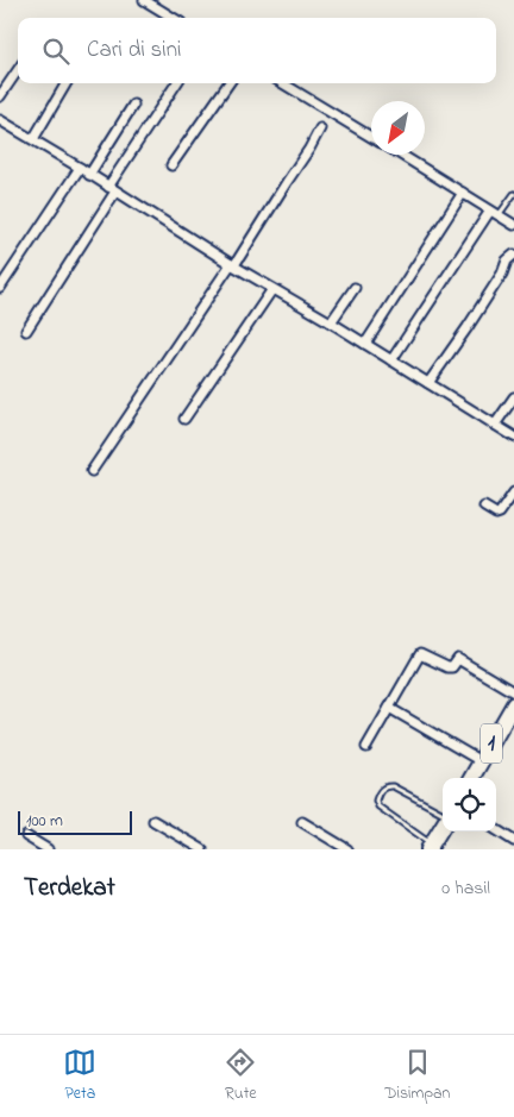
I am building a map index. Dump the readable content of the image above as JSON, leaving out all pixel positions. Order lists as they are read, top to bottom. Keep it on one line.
{"streets":{"highway":["1"]},"scale_bar":"100 m","north":"bottom left","page":{"search":"Cari di sini","scale":"100 m","heading":["Terdekat","0 hasil"],"nav":["Peta","Rute","Disimpan"]}}
